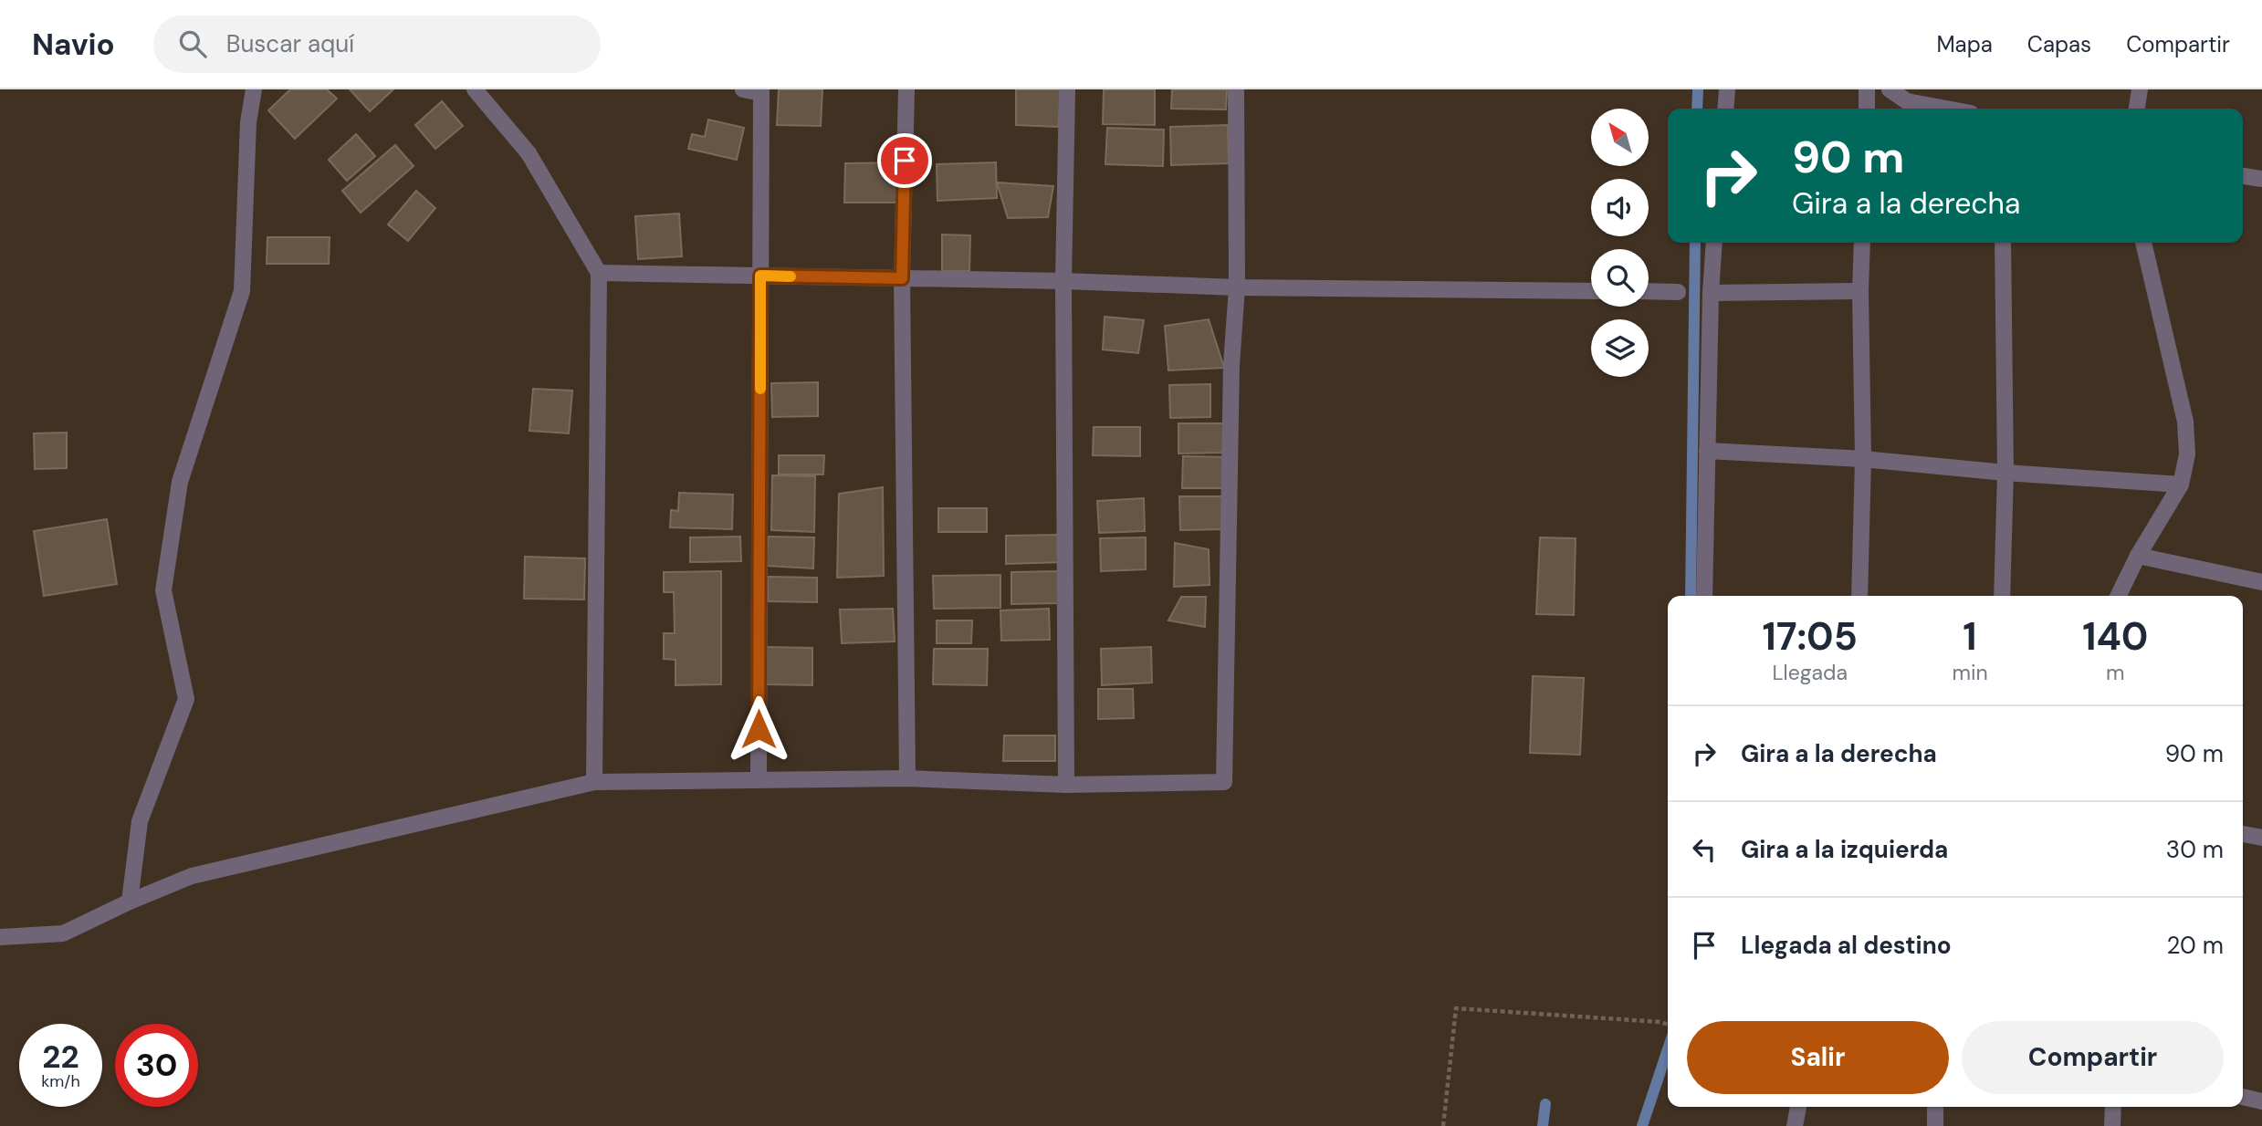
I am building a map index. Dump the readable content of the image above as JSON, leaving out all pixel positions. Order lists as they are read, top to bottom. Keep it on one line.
{"north":"top left","page":{"header":"Navio","search":"Buscar aquí","nav":["Mapa","Capas","Compartir"],"turn":["90 m","Gira a la derecha"],"eta":["17:05","Llegada","1","min","140","m"],"list":[{"name":"Gira a la derecha","value":"90 m"},{"name":"Gira a la izquierda","value":"30 m"},{"name":"Llegada al destino","value":"20 m"}],"buttons":["Salir","Compartir"],"speed":"22 km/h","limit":"30"}}
